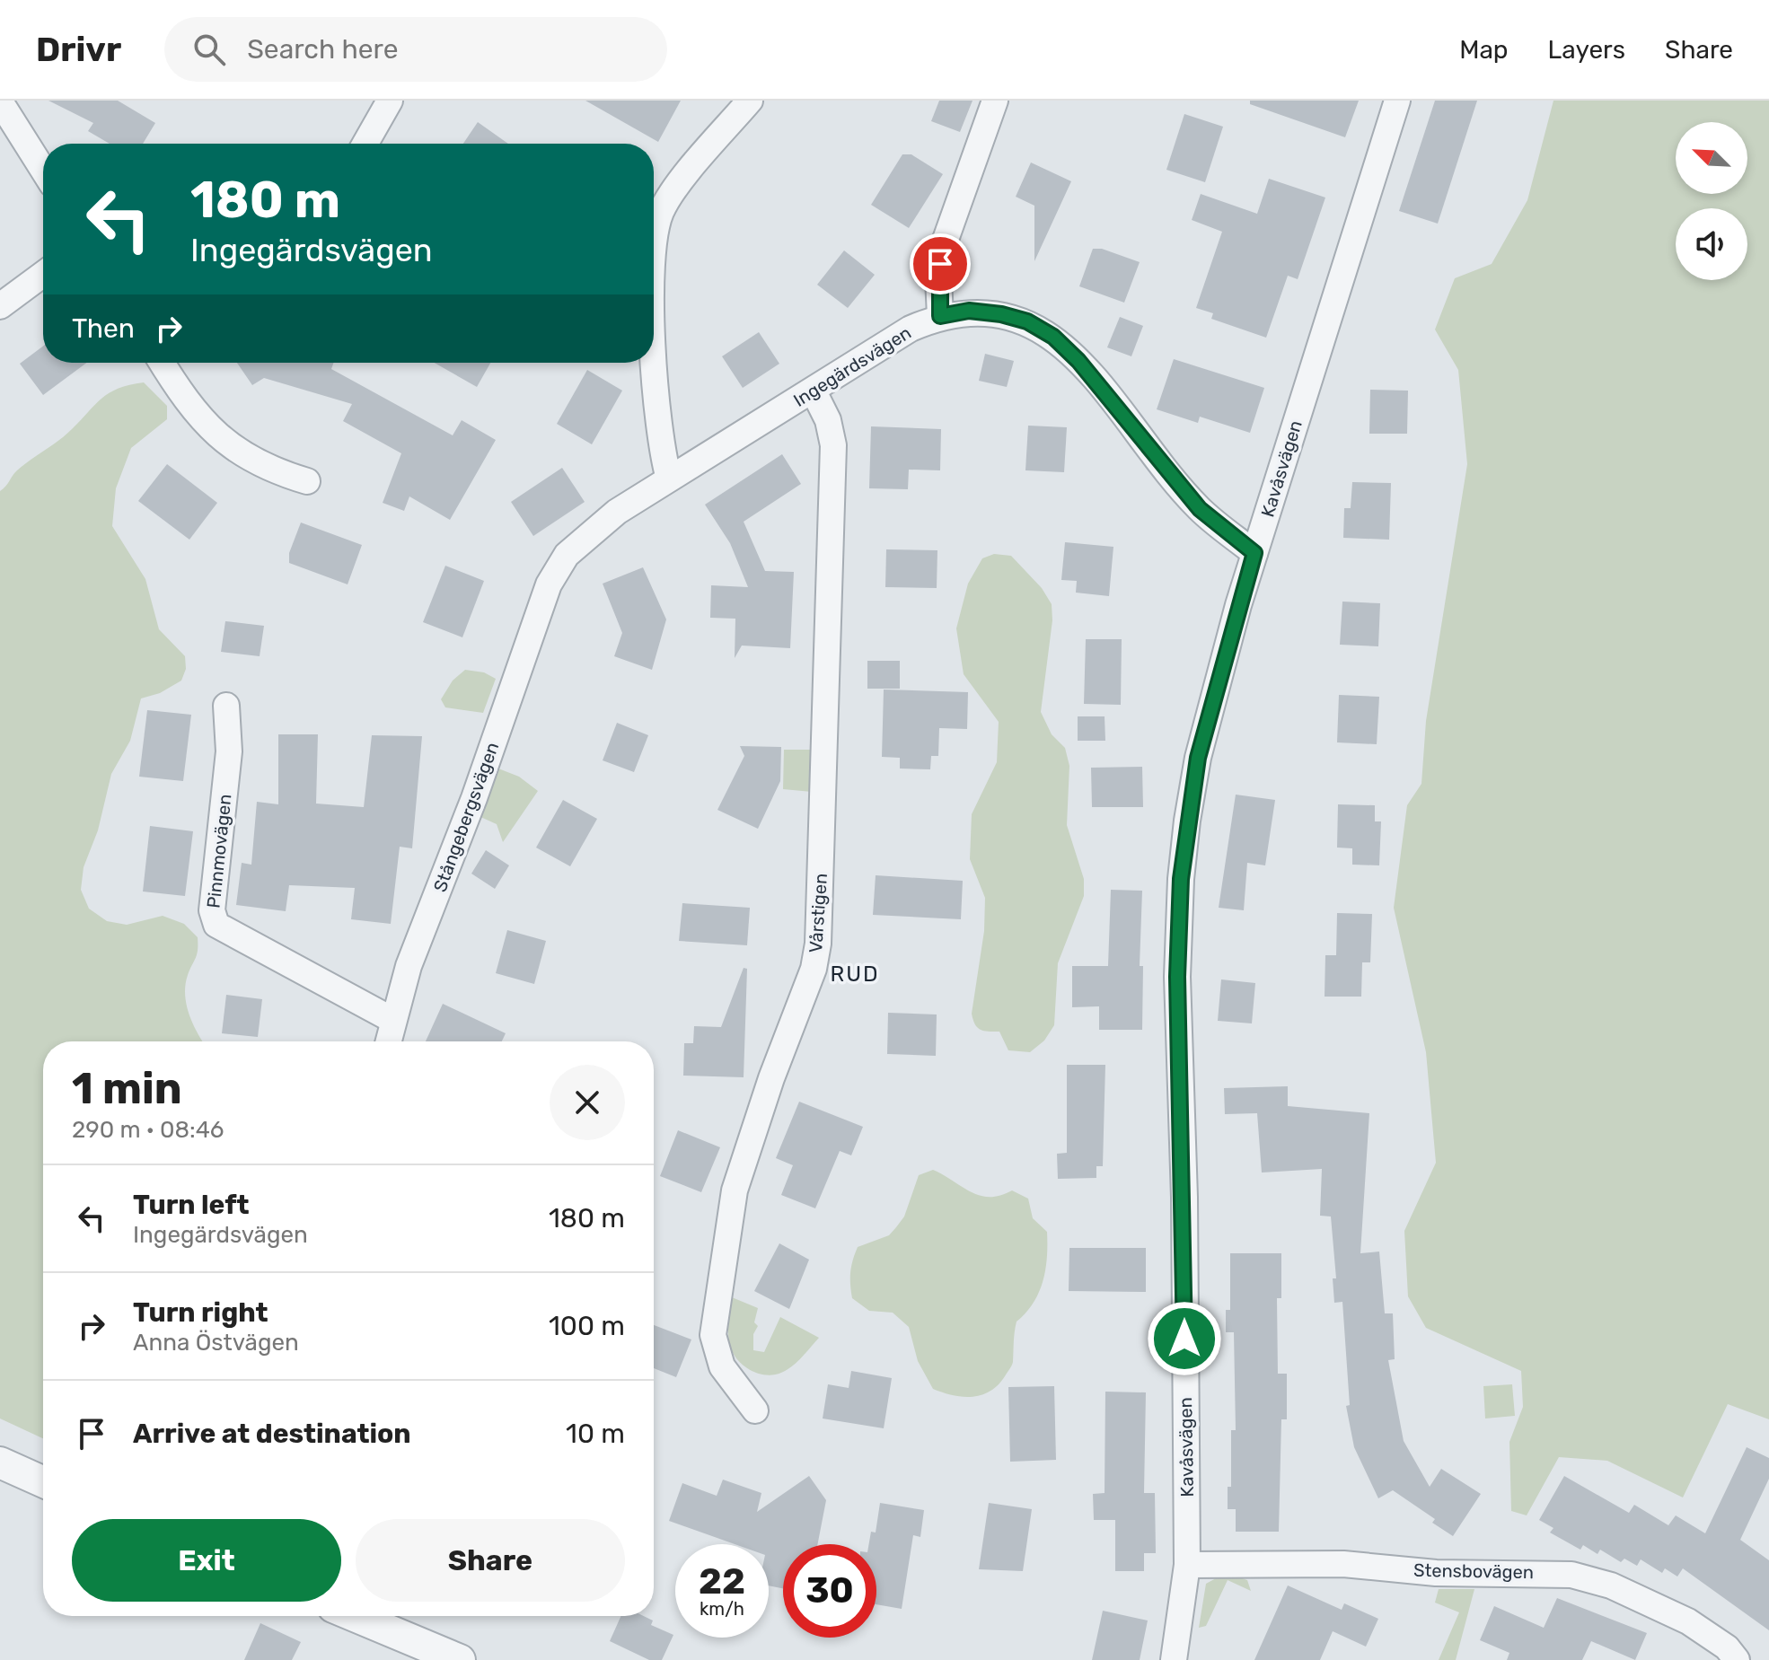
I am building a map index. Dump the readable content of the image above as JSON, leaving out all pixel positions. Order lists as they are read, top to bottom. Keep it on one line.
{"streets":{"street":["Ingegärdsvägen","Kavåsvägen","Stångebergsvägen","Pinnmovägen","Vårstigen","Stensbovägen"]},"crossings":[["Ingegärdsvägen","Kavåsvägen"],["Ingegärdsvägen","Stångebergsvägen"],["Ingegärdsvägen","Vårstigen"],["Kavåsvägen","Stensbovägen"],["Stångebergsvägen","Pinnmovägen"]],"districts":["RUD"],"north":"top left","page":{"header":"Drivr","search":"Search here","nav":["Map","Layers","Share"],"turn":["180 m","Ingegärdsvägen"],"then":"Then","heading":["1 min","290 m · 08:46"],"list":[{"name":"Turn left","note":"Ingegärdsvägen","value":"180 m"},{"name":"Turn right","note":"Anna Östvägen","value":"100 m"},{"name":"Arrive at destination","value":"10 m"}],"buttons":["Exit","Share"],"speed":"22 km/h","limit":"30"}}
